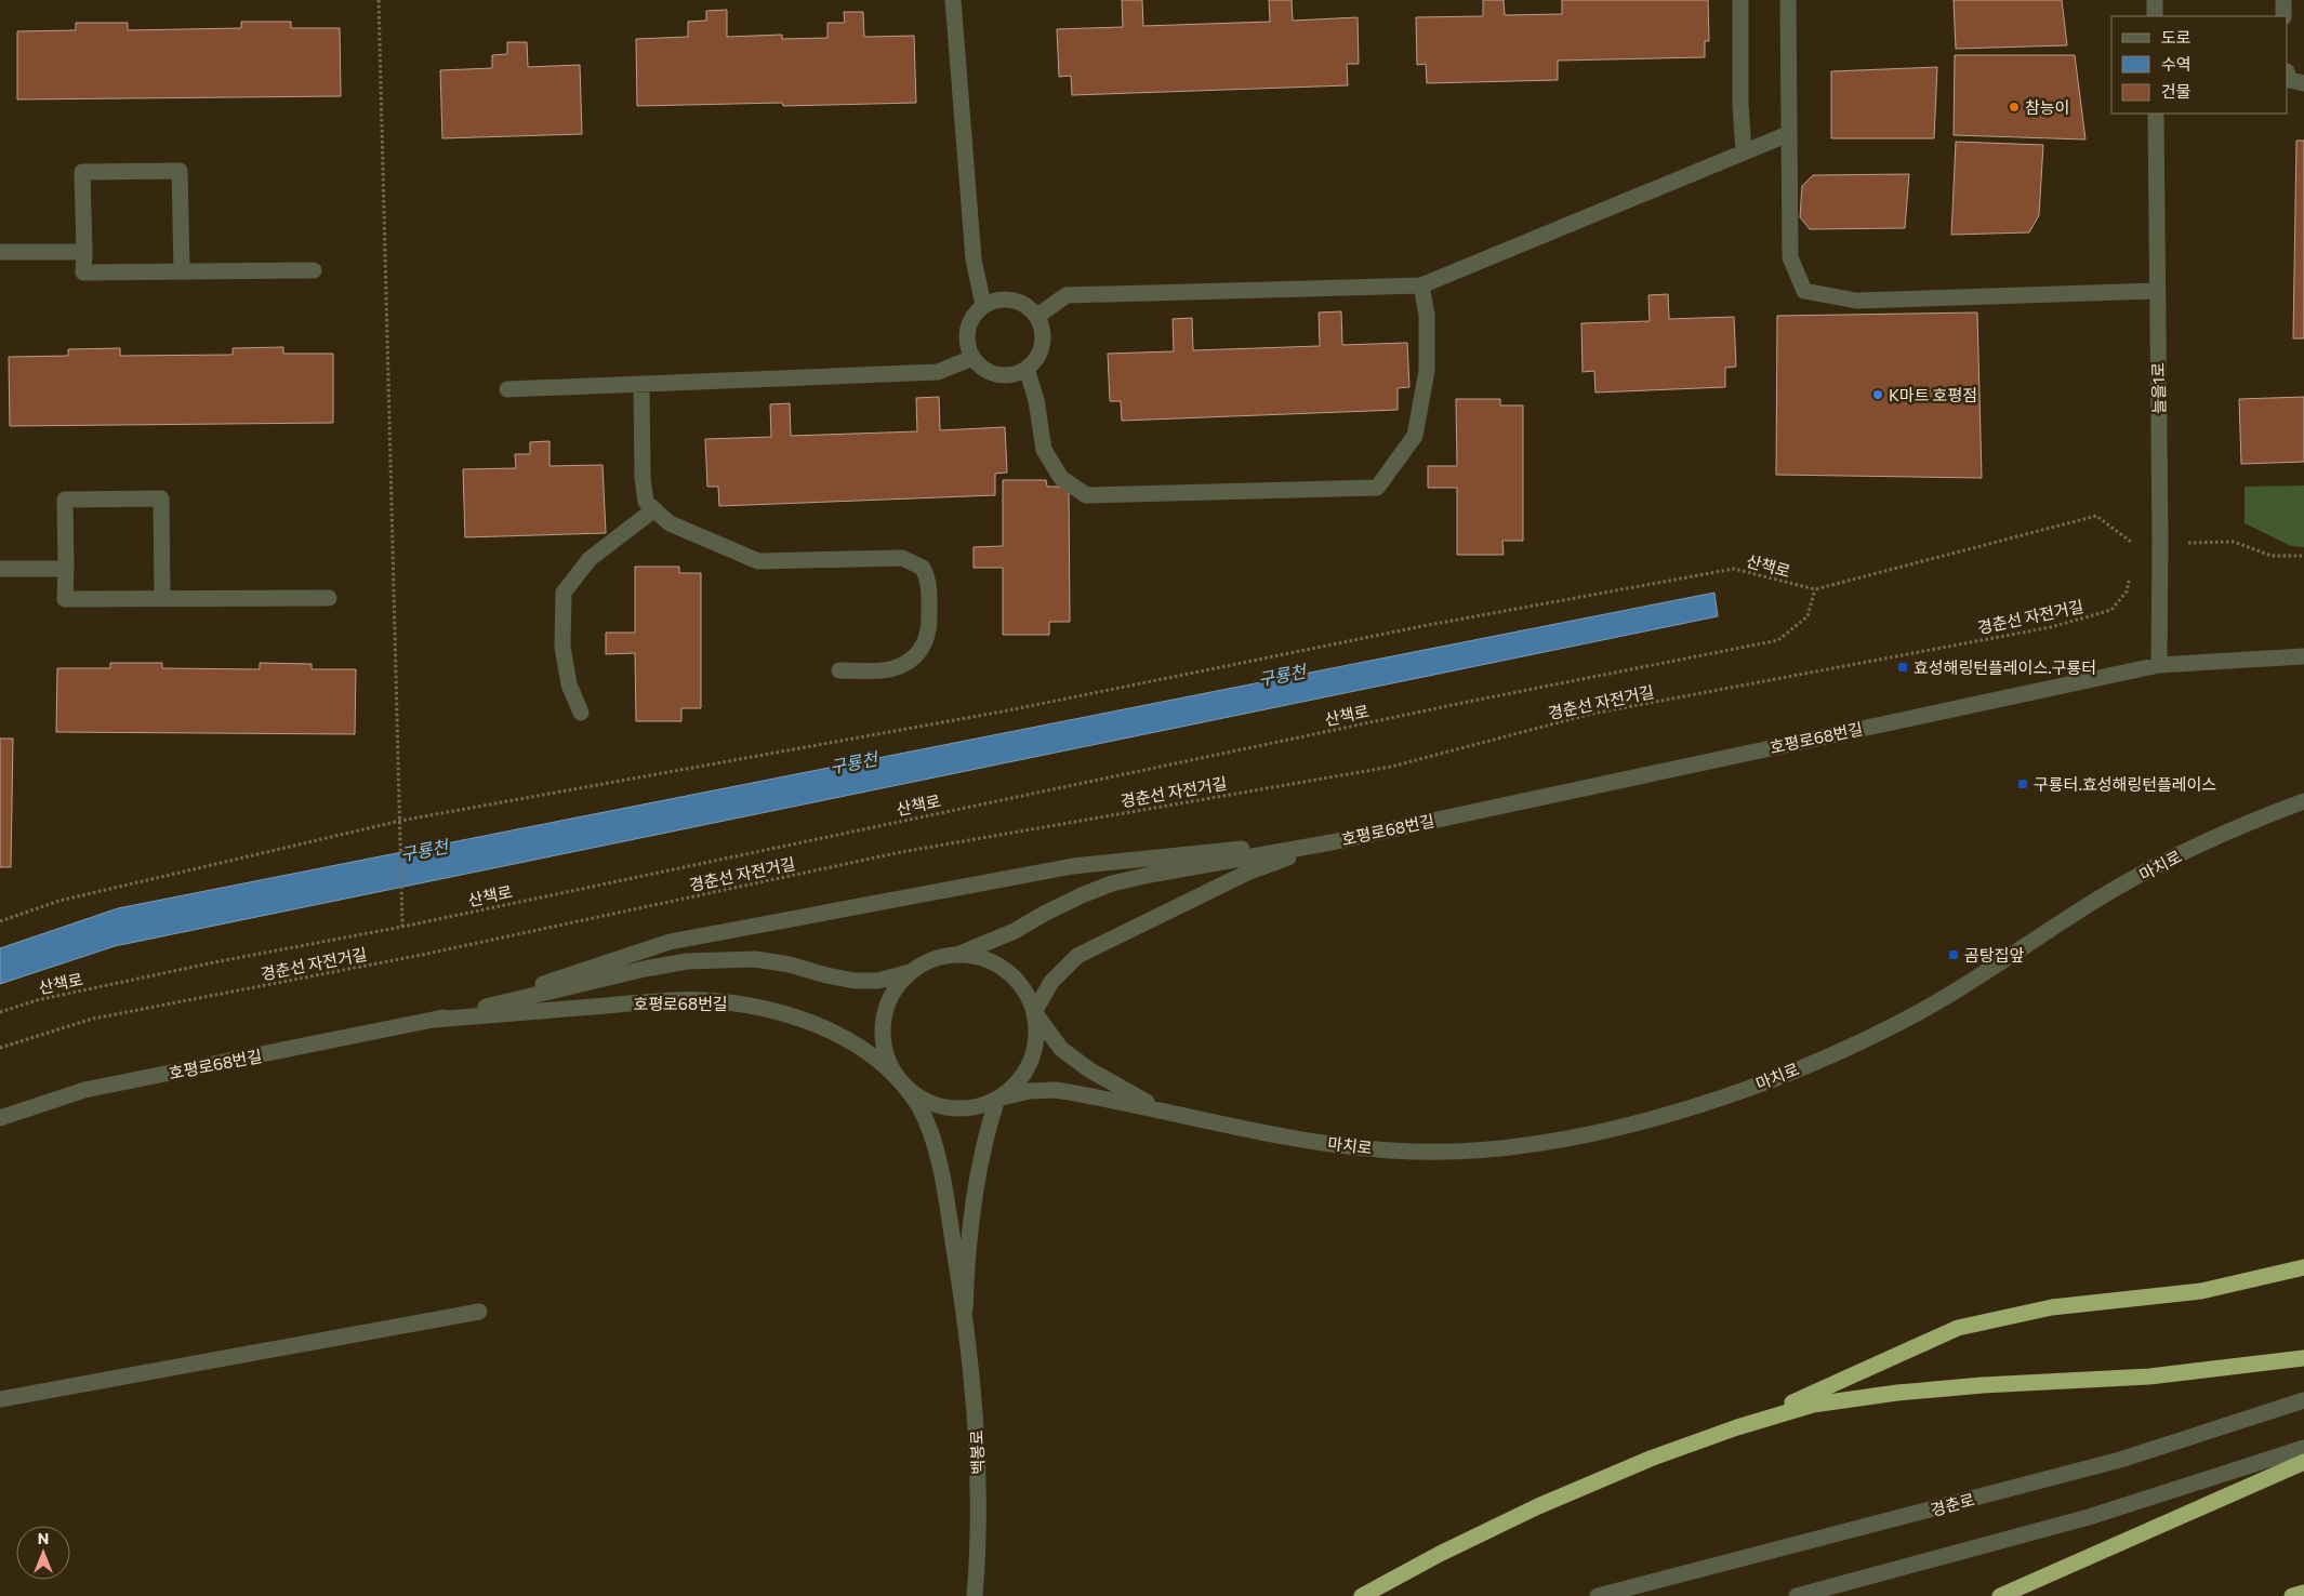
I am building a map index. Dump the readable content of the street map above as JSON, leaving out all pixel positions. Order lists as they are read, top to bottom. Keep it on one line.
{"streets":{"street":["늘을1로","호평로68번길","마치로","백봉로","경춘로"],"path":["산책로","경춘선 자전거길"]},"crossings":[["늘을1로","산책로"],["늘을1로","호평로68번길"],["호평로68번길","마치로"]],"water":["구룡천"],"places":{"other":["참능이","K마트 호평점"],"transit":["효성해링턴플레이스.구룡터","구룡터.효성해링턴플레이스","곰탕집앞"]},"legend":["도로","수역","건물"],"north":"top"}
